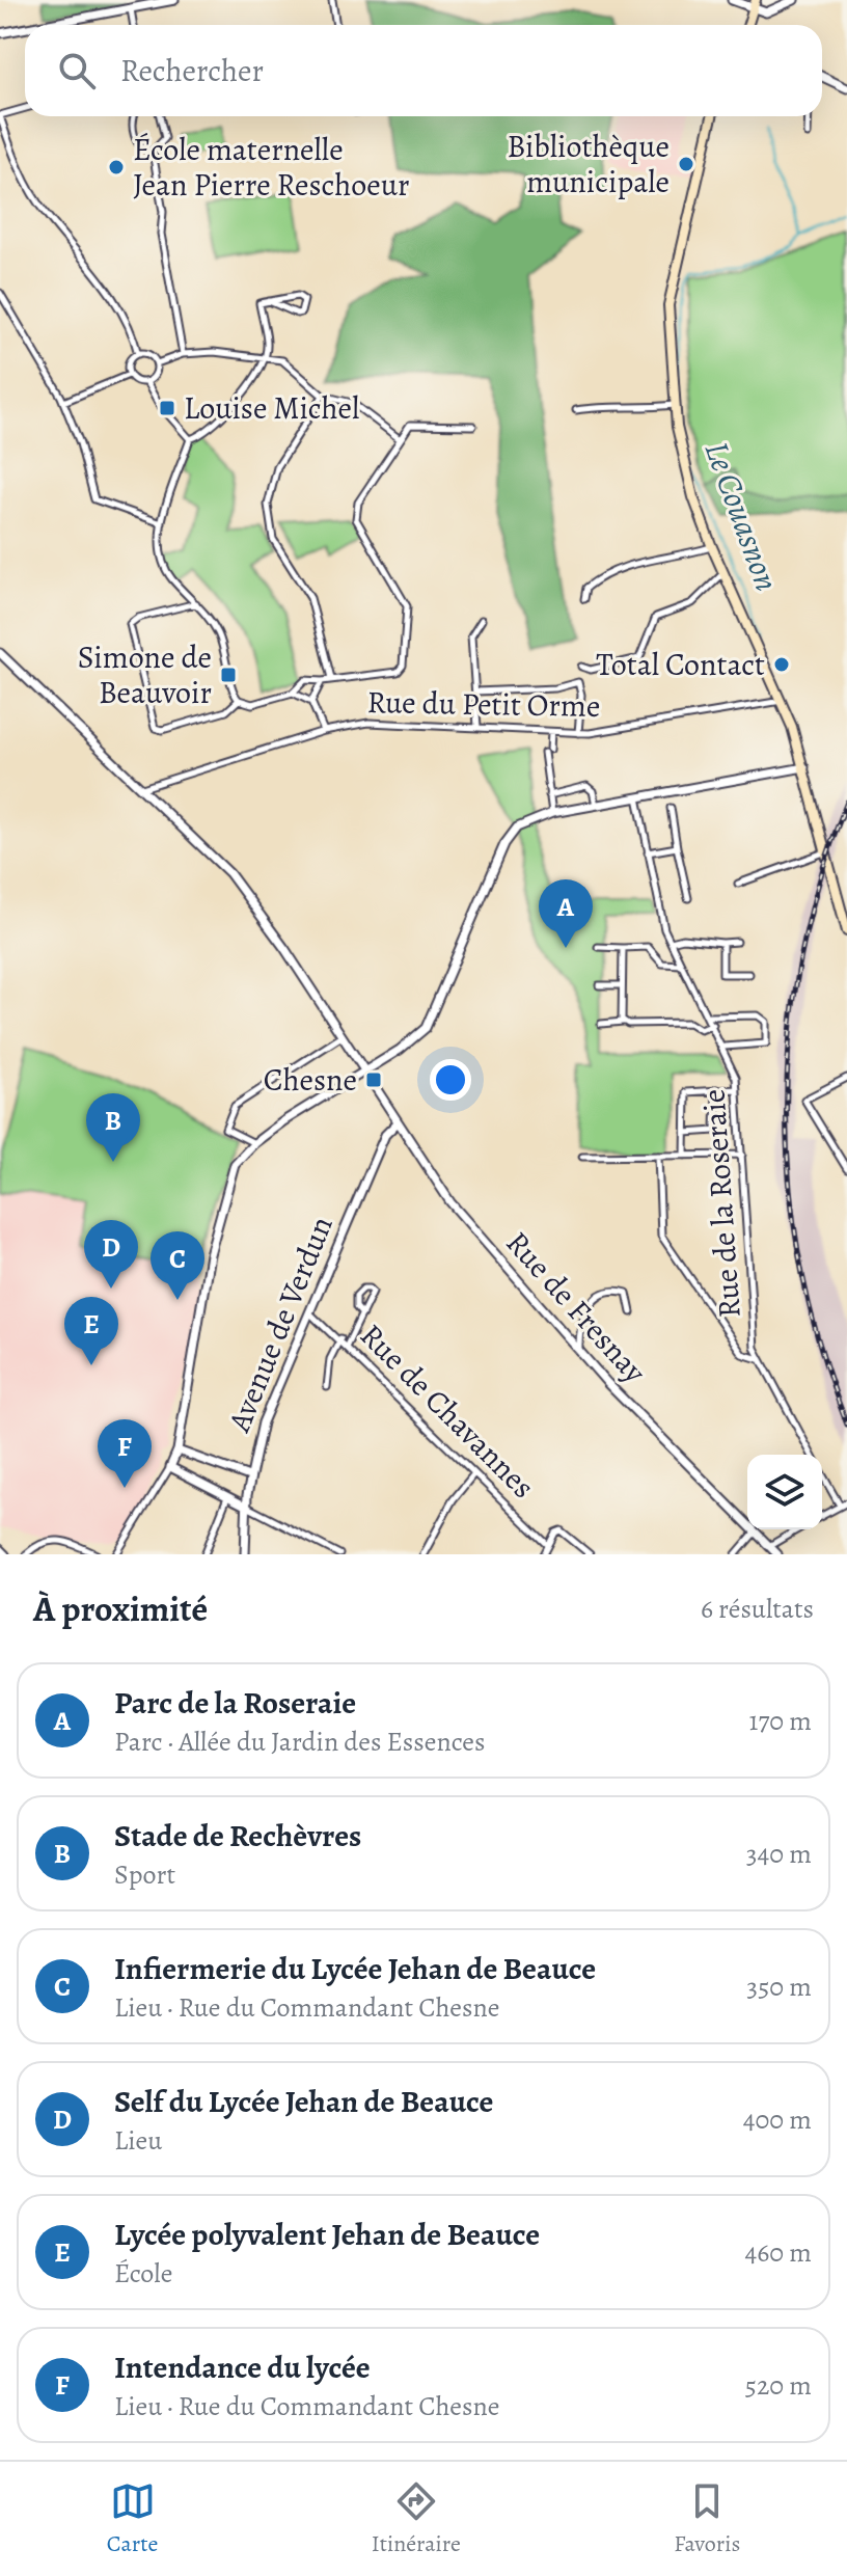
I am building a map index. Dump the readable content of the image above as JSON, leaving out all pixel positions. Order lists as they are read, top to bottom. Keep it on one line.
{"streets":{"street":["Rue du Petit Orme","Rue de la Roseraie","Rue de Fresnay","Avenue de Verdun","Rue de Chavannes"]},"crossings":[["Rue du Petit Orme","Rue de Fresnay"],["Rue de Fresnay","Avenue de Verdun"],["Avenue de Verdun","Rue de Chavannes"]],"water":["Le Couasnon"],"places":{"other":["Bibliothèque municipale","École maternelle Jean Pierre Reschoeur","Total Contact"],"transit":["Louise Michel","Simone de Beauvoir","Chesne"]},"page":{"search":"Rechercher","pins":["A","B","D","C","E","F"],"heading":["À proximité","6 résultats"],"list":[{"mark":"A","name":"Parc de la Roseraie","note":"Parc · Allée du Jardin des Essences","value":"170 m"},{"mark":"B","name":"Stade de Rechèvres","note":"Sport","value":"340 m"},{"mark":"C","name":"Infiermerie du Lycée Jehan de Beauce","note":"Lieu · Rue du Commandant Chesne","value":"350 m"},{"mark":"D","name":"Self du Lycée Jehan de Beauce","note":"Lieu","value":"400 m"},{"mark":"E","name":"Lycée polyvalent Jehan de Beauce","note":"École","value":"460 m"},{"mark":"F","name":"Intendance du lycée","note":"Lieu · Rue du Commandant Chesne","value":"520 m"}],"nav":["Carte","Itinéraire","Favoris"]}}
